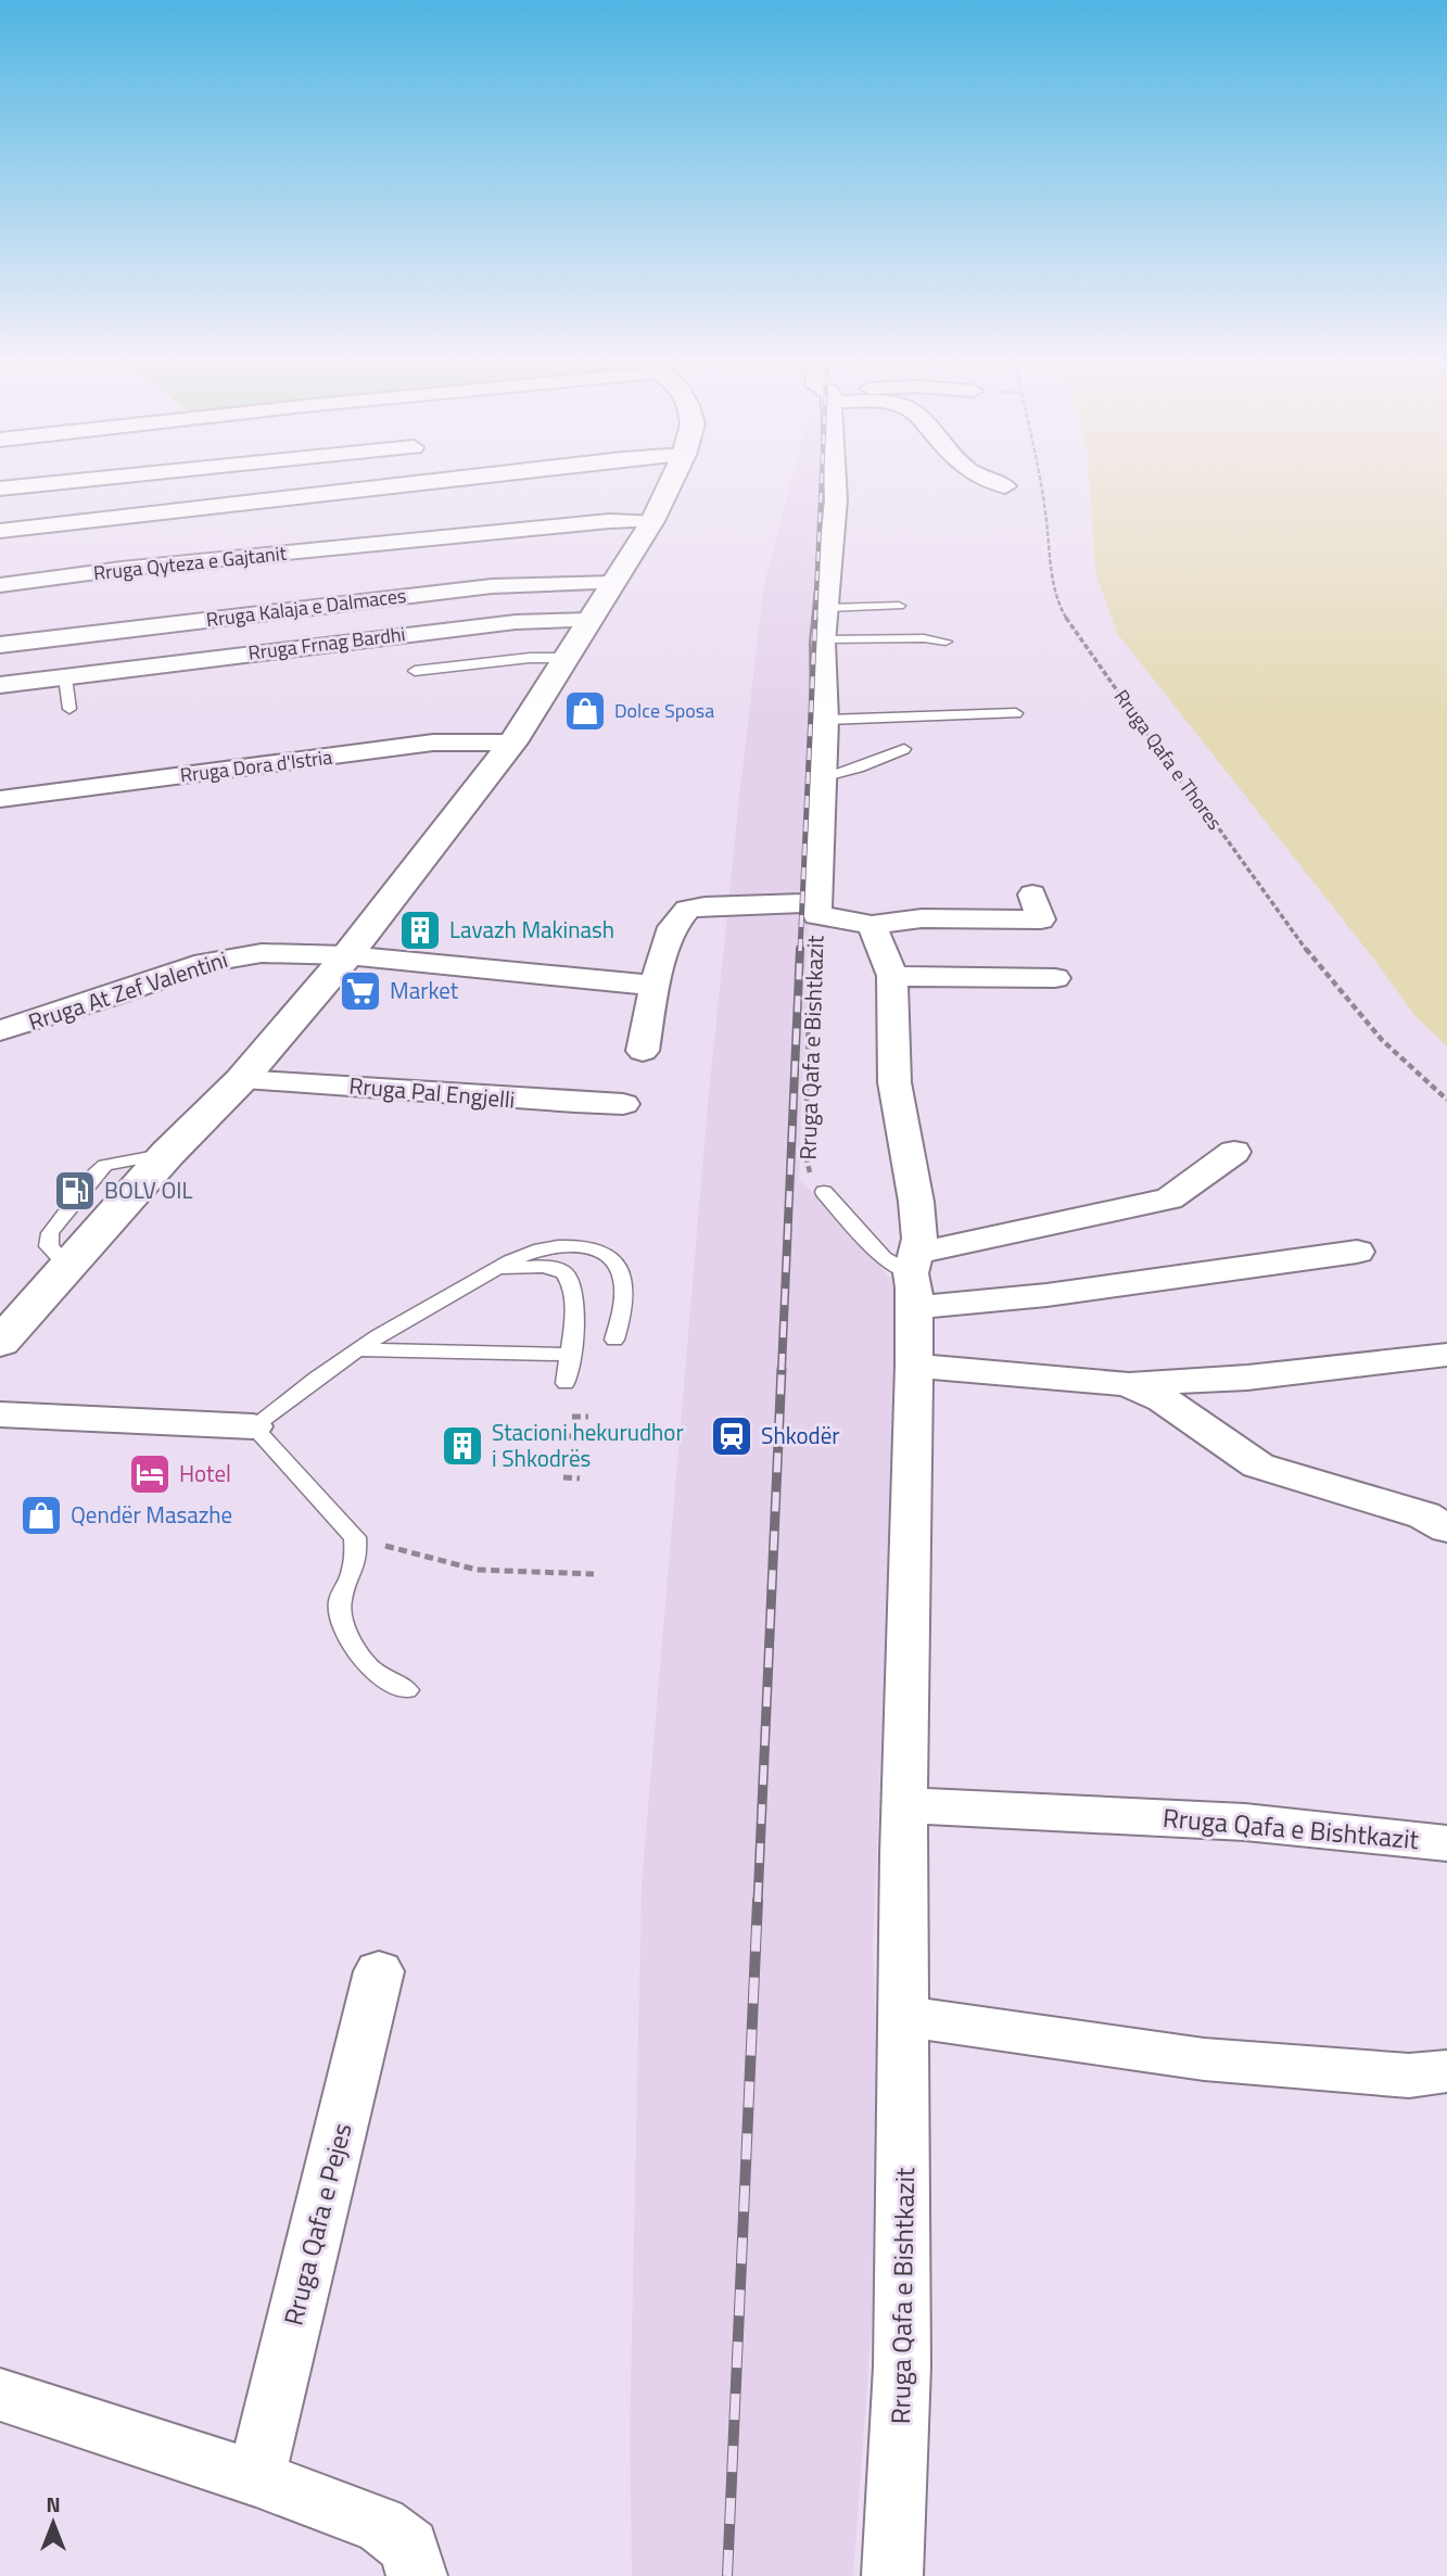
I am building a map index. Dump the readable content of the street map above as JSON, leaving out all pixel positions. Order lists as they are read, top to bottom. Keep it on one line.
{"streets":{"street":["Rruga Qyteza e Gajtanit","Rruga Kalaja e Dalmaces","Rruga Frnag Bardhi","Rruga Dora d'Istria","Rruga At Zef Valentini","Rruga Qafa e Bishtkazit","Rruga Pal Engjelli","Rruga Qafa e Pejes"],"path":["Rruga Qafa e Thores"]},"places":{"shop":["Dolce Sposa","Qendër Masazhe"],"building":["Lavazh Makinash","Stacioni hekurudhor i Shkodrës"],"supermarket":["Market"],"fuel station":["BOLV OIL"],"station":["Shkodër"],"hotel":["Hotel"]},"north":"top"}
